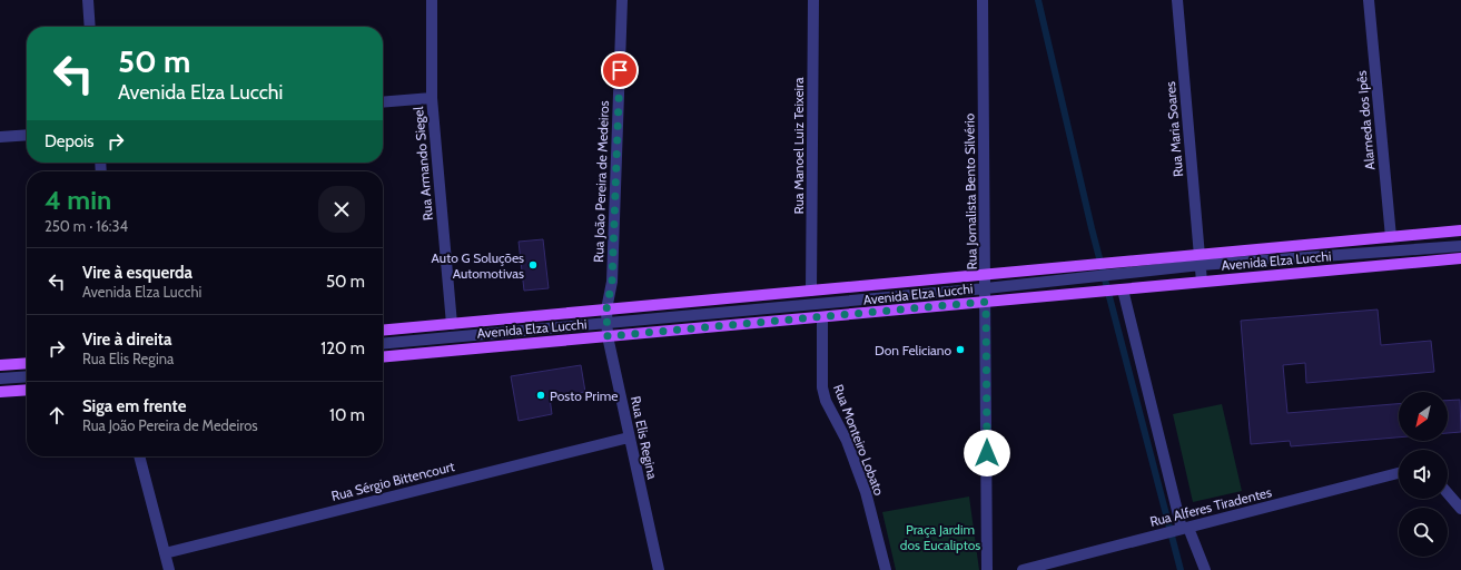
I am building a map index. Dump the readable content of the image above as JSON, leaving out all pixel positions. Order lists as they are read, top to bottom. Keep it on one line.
{"streets":{"main road":["Avenida Elza Lucchi"],"street":["Alameda dos Ipês","Rua Maria Soares","Rua Manoel Luiz Teixeira","Rua Armando Siegel","Rua João Pereira de Medeiros","Rua Jornalista Bento Silvério","Rua Elis Regina","Rua Monteiro Lobato","Rua Sérgio Bittencourt","Rua Alferes Tiradentes"]},"crossings":[["Alameda dos Ipês","Avenida Elza Lucchi"],["Rua Maria Soares","Avenida Elza Lucchi"],["Rua Manoel Luiz Teixeira","Avenida Elza Lucchi"],["Rua Armando Siegel","Avenida Elza Lucchi"],["Rua João Pereira de Medeiros","Avenida Elza Lucchi"],["Rua João Pereira de Medeiros","Rua Elis Regina"],["Rua Jornalista Bento Silvério","Avenida Elza Lucchi"],["Avenida Elza Lucchi","Rua Elis Regina"],["Avenida Elza Lucchi","Rua Monteiro Lobato"],["Rua Elis Regina","Rua Sérgio Bittencourt"]],"parks":["Praça Jardim dos Eucaliptos"],"places":["Auto G Soluções Automotivas","Don Feliciano","Posto Prime"],"north":"bottom left","page":{"turn":["50 m","Avenida Elza Lucchi"],"then":"Depois","heading":["4 min","250 m · 16:34"],"list":[{"name":"Vire à esquerda","note":"Avenida Elza Lucchi","value":"50 m"},{"name":"Vire à direita","note":"Rua Elis Regina","value":"120 m"},{"name":"Siga em frente","note":"Rua João Pereira de Medeiros","value":"10 m"}]}}
